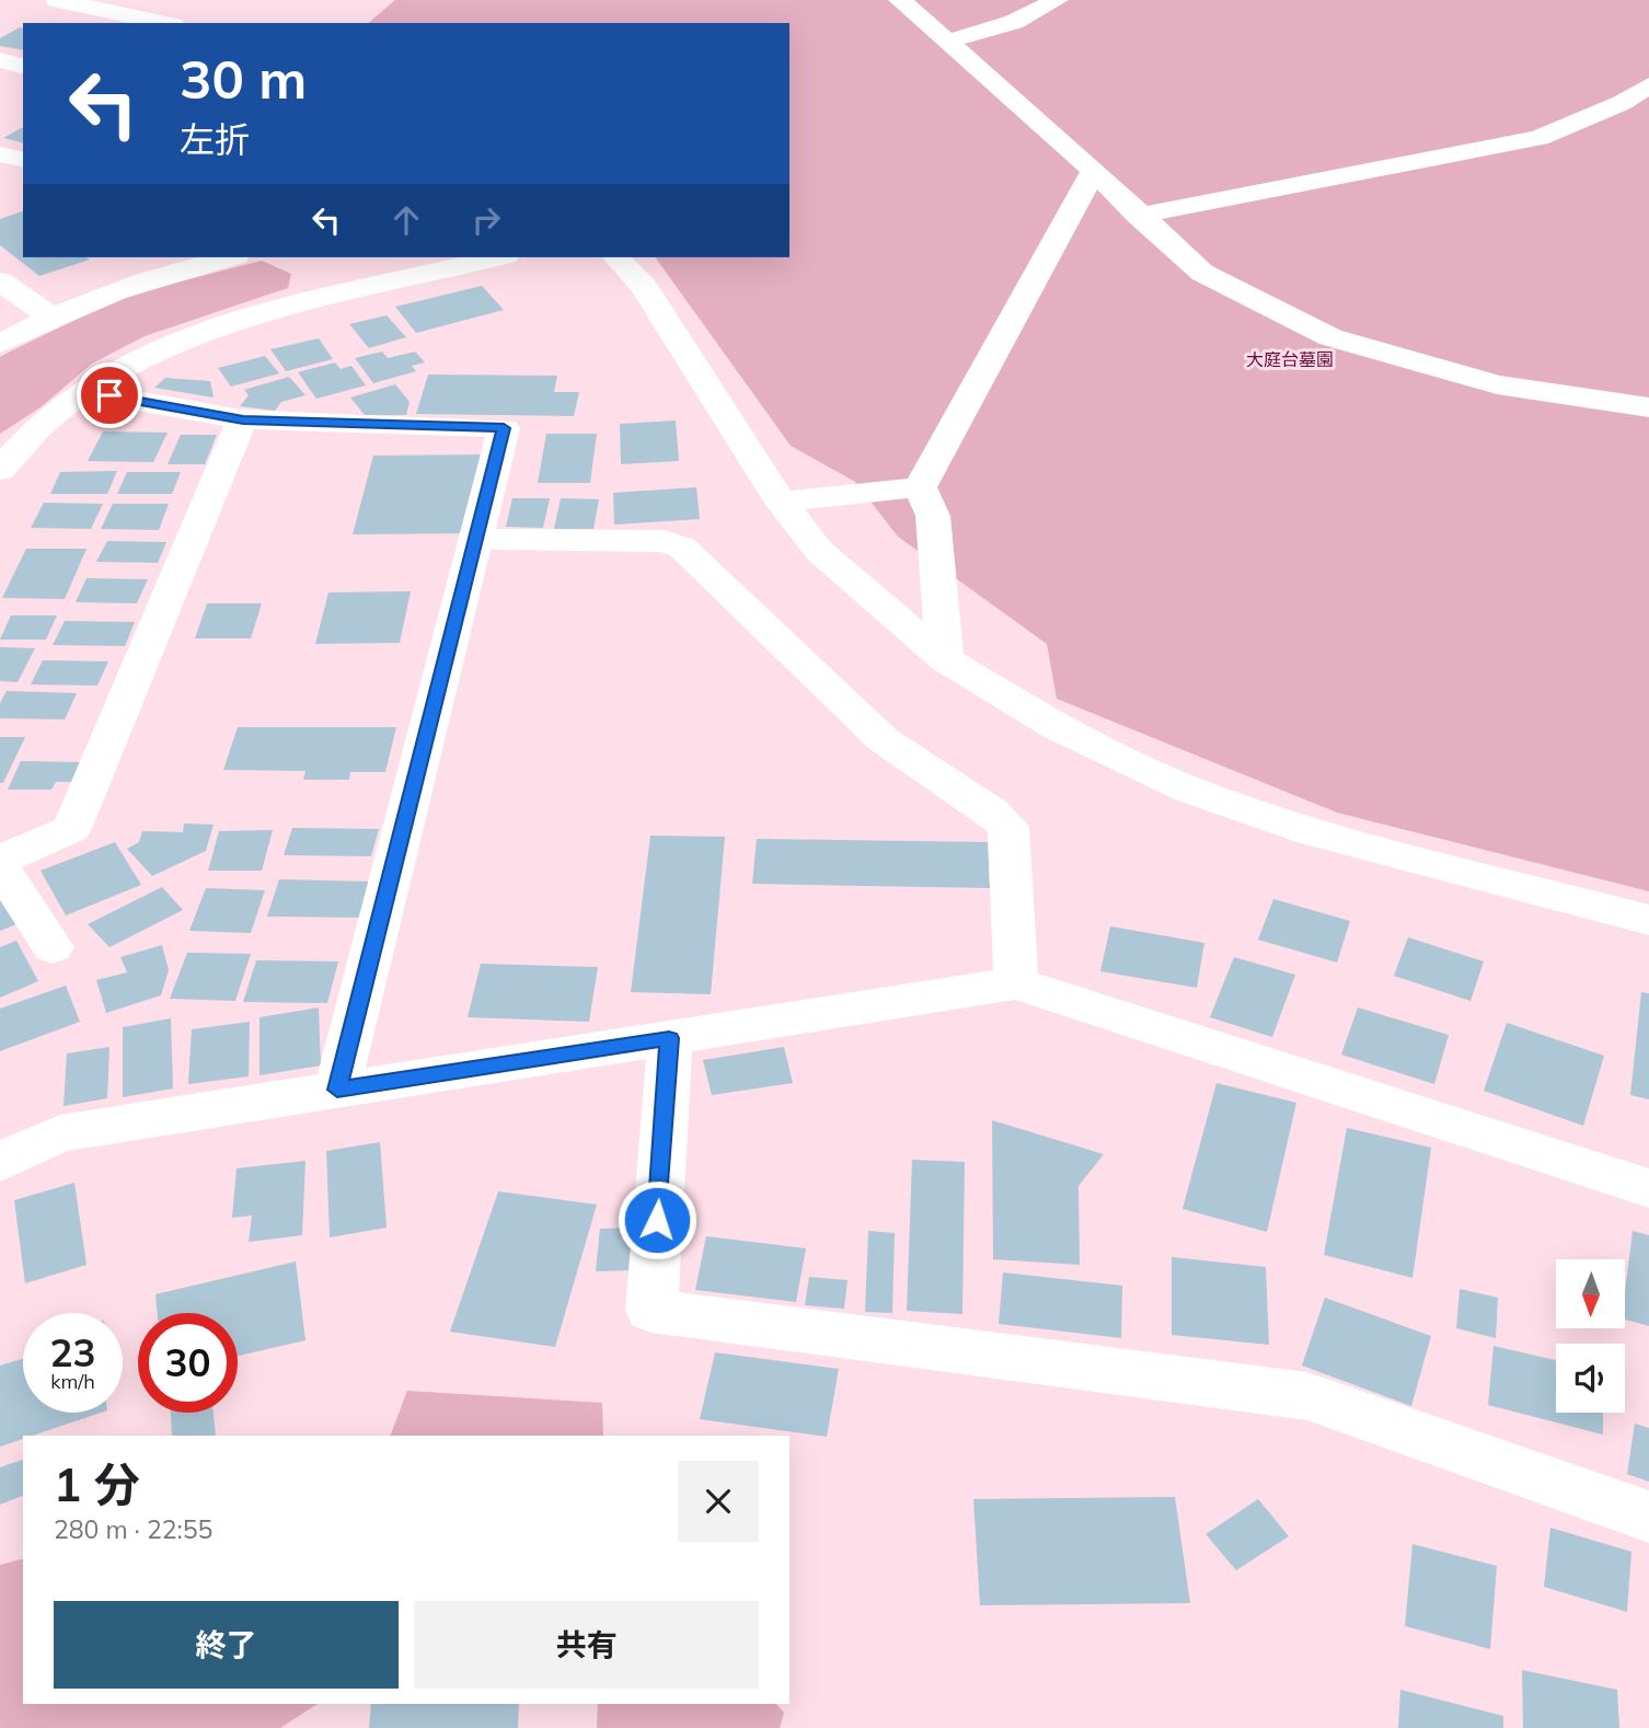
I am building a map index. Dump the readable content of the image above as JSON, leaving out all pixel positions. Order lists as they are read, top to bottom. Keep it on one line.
{"parks":["大庭台墓園"],"north":"bottom","page":{"turn":["30 m","左折"],"speed":"23 km/h","limit":"30","heading":["1 分","280 m · 22:55"],"buttons":["終了","共有"]}}
